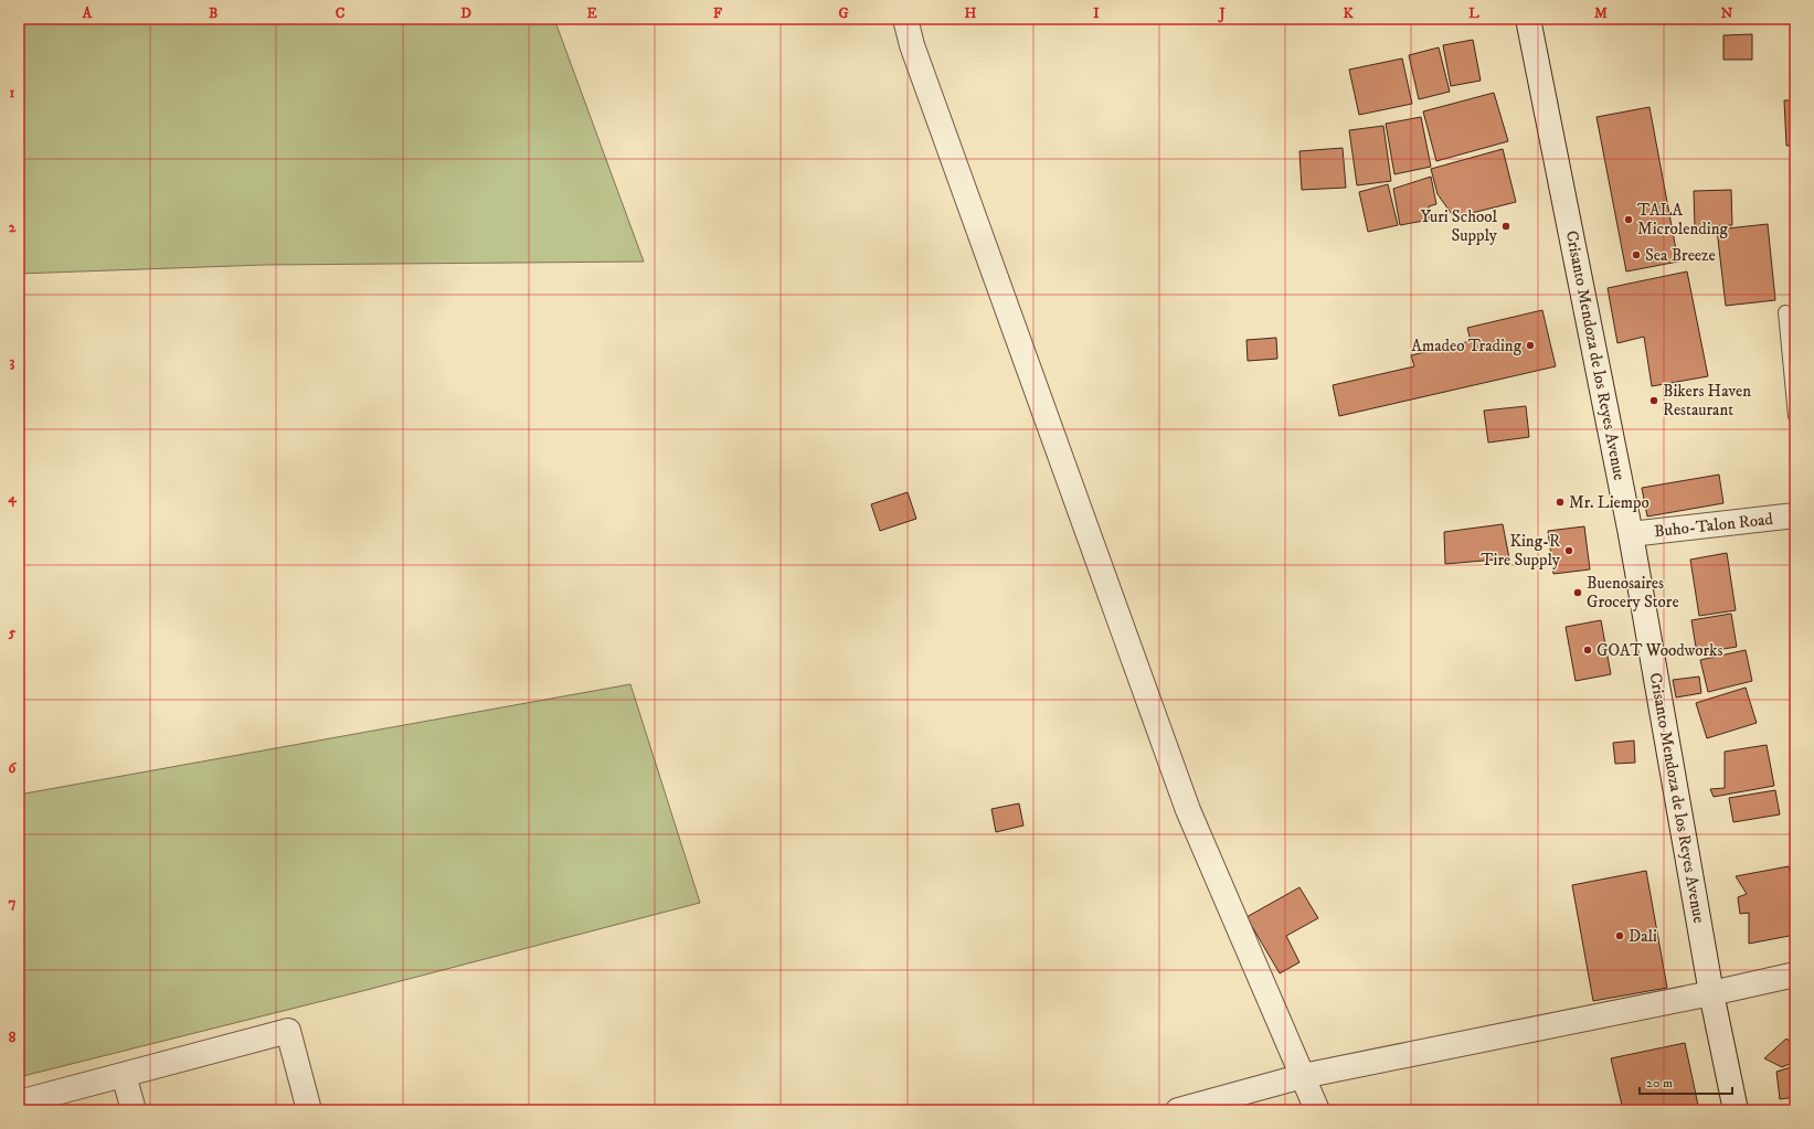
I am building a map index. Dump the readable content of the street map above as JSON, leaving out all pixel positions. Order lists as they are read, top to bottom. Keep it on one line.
{"streets":{"street":["Crisanto Mendoza de los Reyes Avenue","Buho-Talon Road"]},"crossings":[["Crisanto Mendoza de los Reyes Avenue","Buho-Talon Road"]],"places":["TALA Microlending","Yuri School Supply","Sea Breeze","Amadeo Trading","Bikers Haven Restaurant","Mr. Liempo","King-R Tire Supply","Buenosaires Grocery Store","GOAT Woodworks","Dali"],"scale_bar":"20 m","grid":{"columns":["A","B","C","D","E","F","G","H","I","J","K","L","M","N"],"rows":["1","2","3","4","5","6","7","8"]}}
